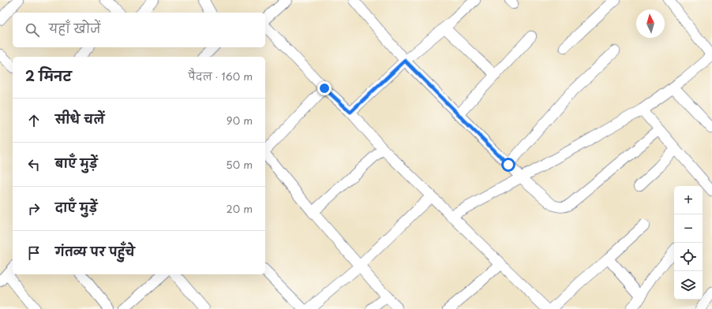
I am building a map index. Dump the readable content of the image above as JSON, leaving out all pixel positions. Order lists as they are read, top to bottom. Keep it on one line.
{"north":"top","page":{"search":"यहाँ खोजें","heading":["2 मिनट","पैदल · 160 m"],"list":[["सीधे चलें","90 m"],["बाएँ मुड़ें","50 m"],["दाएँ मुड़ें","20 m"],"गंतव्य पर पहुँचे"],"map_buttons":["+","−"]}}
